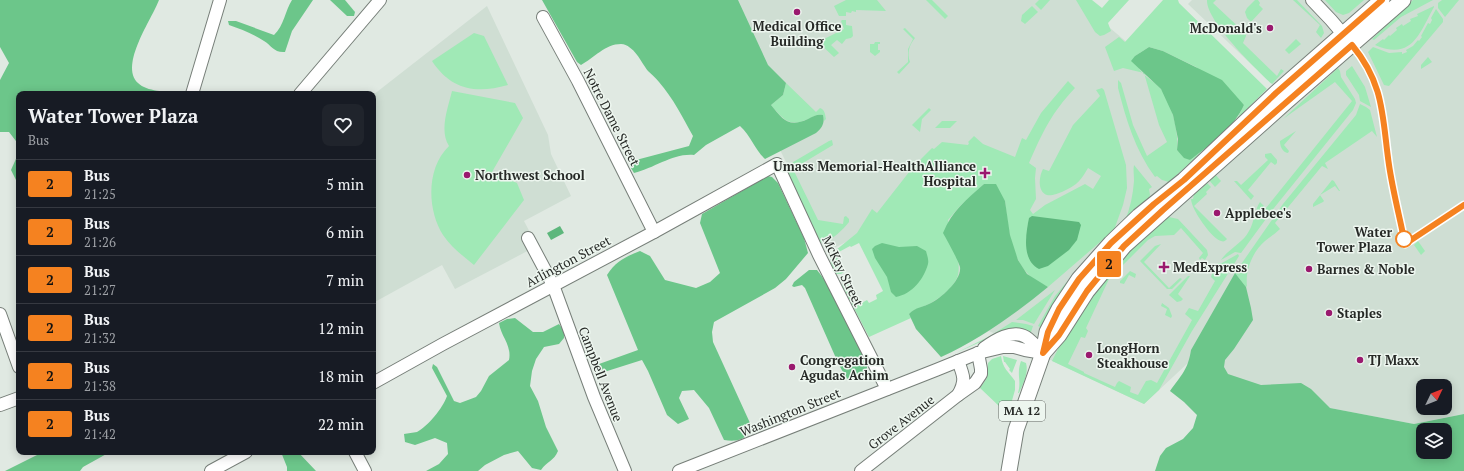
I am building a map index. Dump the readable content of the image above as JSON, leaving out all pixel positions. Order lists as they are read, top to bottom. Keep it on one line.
{"streets":{"main road":["MA 12"],"street":["Notre Dame Street","Arlington Street","McKay Street","Campbell Avenue","Washington Street","Grove Avenue"]},"crossings":[["Notre Dame Street","Arlington Street"],["Arlington Street","McKay Street"],["Arlington Street","Campbell Avenue"],["McKay Street","Washington Street"],["MA 12","Washington Street"],["Washington Street","Grove Avenue"]],"places":{"other":["Medical Office Building","McDonald's","Northwest School","Applebee's","Water Tower Plaza","Barnes & Noble","Staples","LongHorn Steakhouse","TJ Maxx","Congregation Agudas Achim"],"health":["Umass Memorial-HealthAlliance Hospital","MedExpress"]},"lines":["bus line 2"],"north":"top right","page":{"on_map":"2","heading":["Water Tower Plaza","Bus"],"list":[{"mark":"2","name":"Bus","note":"21:25","value":"5 min"},{"mark":"2","name":"Bus","note":"21:26","value":"6 min"},{"mark":"2","name":"Bus","note":"21:27","value":"7 min"},{"mark":"2","name":"Bus","note":"21:32","value":"12 min"},{"mark":"2","name":"Bus","note":"21:38","value":"18 min"},{"mark":"2","name":"Bus","note":"21:42","value":"22 min"}]}}
